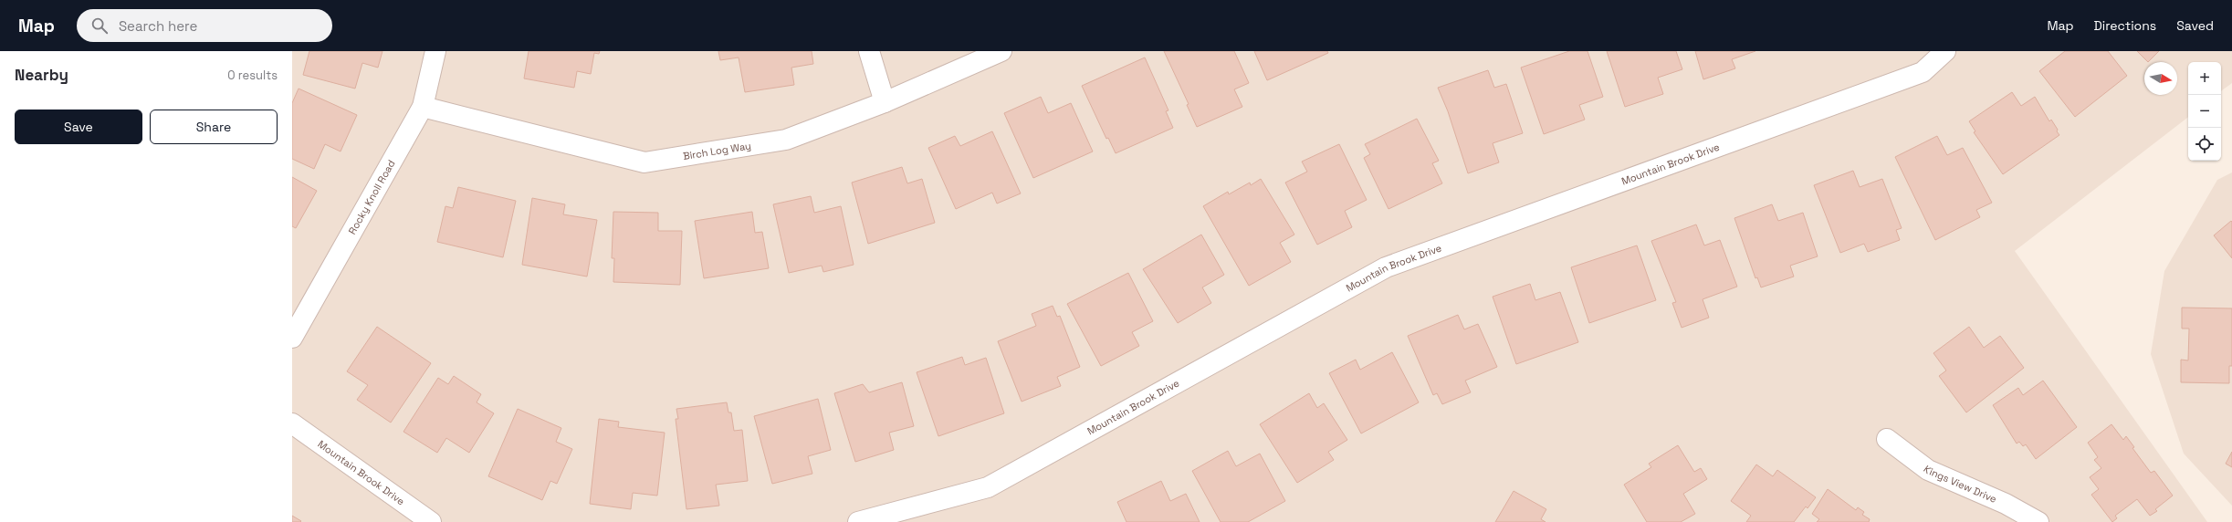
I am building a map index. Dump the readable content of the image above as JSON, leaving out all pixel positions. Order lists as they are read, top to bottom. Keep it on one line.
{"streets":{"street":["Birch Log Way","Mountain Brook Drive","Rocky Knoll Road","Kings View Drive"]},"crossings":[["Birch Log Way","Rocky Knoll Road"]],"north":"right","page":{"header":"Map","search":"Search here","nav":["Map","Directions","Saved"],"heading":["Nearby","0 results"],"map_buttons":["+","−"],"buttons":["Save","Share"]}}
